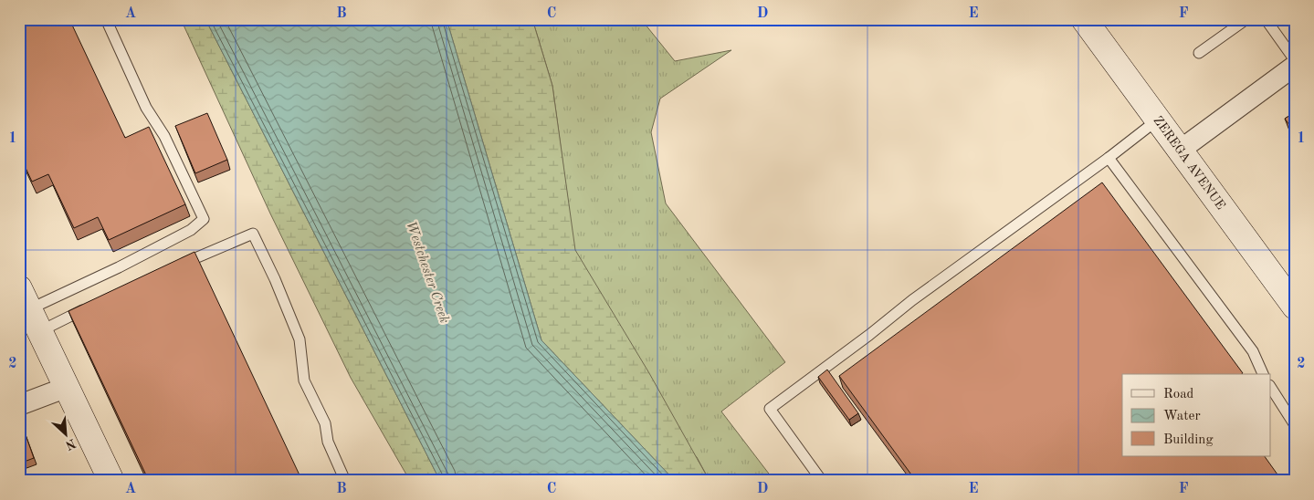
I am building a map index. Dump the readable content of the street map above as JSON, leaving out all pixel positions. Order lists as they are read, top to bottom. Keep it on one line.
{"streets":{"main road":["ZEREGA AVENUE"]},"water":["Westchester Creek"],"legend":["Road","Water","Building"],"north":"bottom right","grid":{"columns":["A","B","C","D","E","F"],"rows":["1","2"]}}
